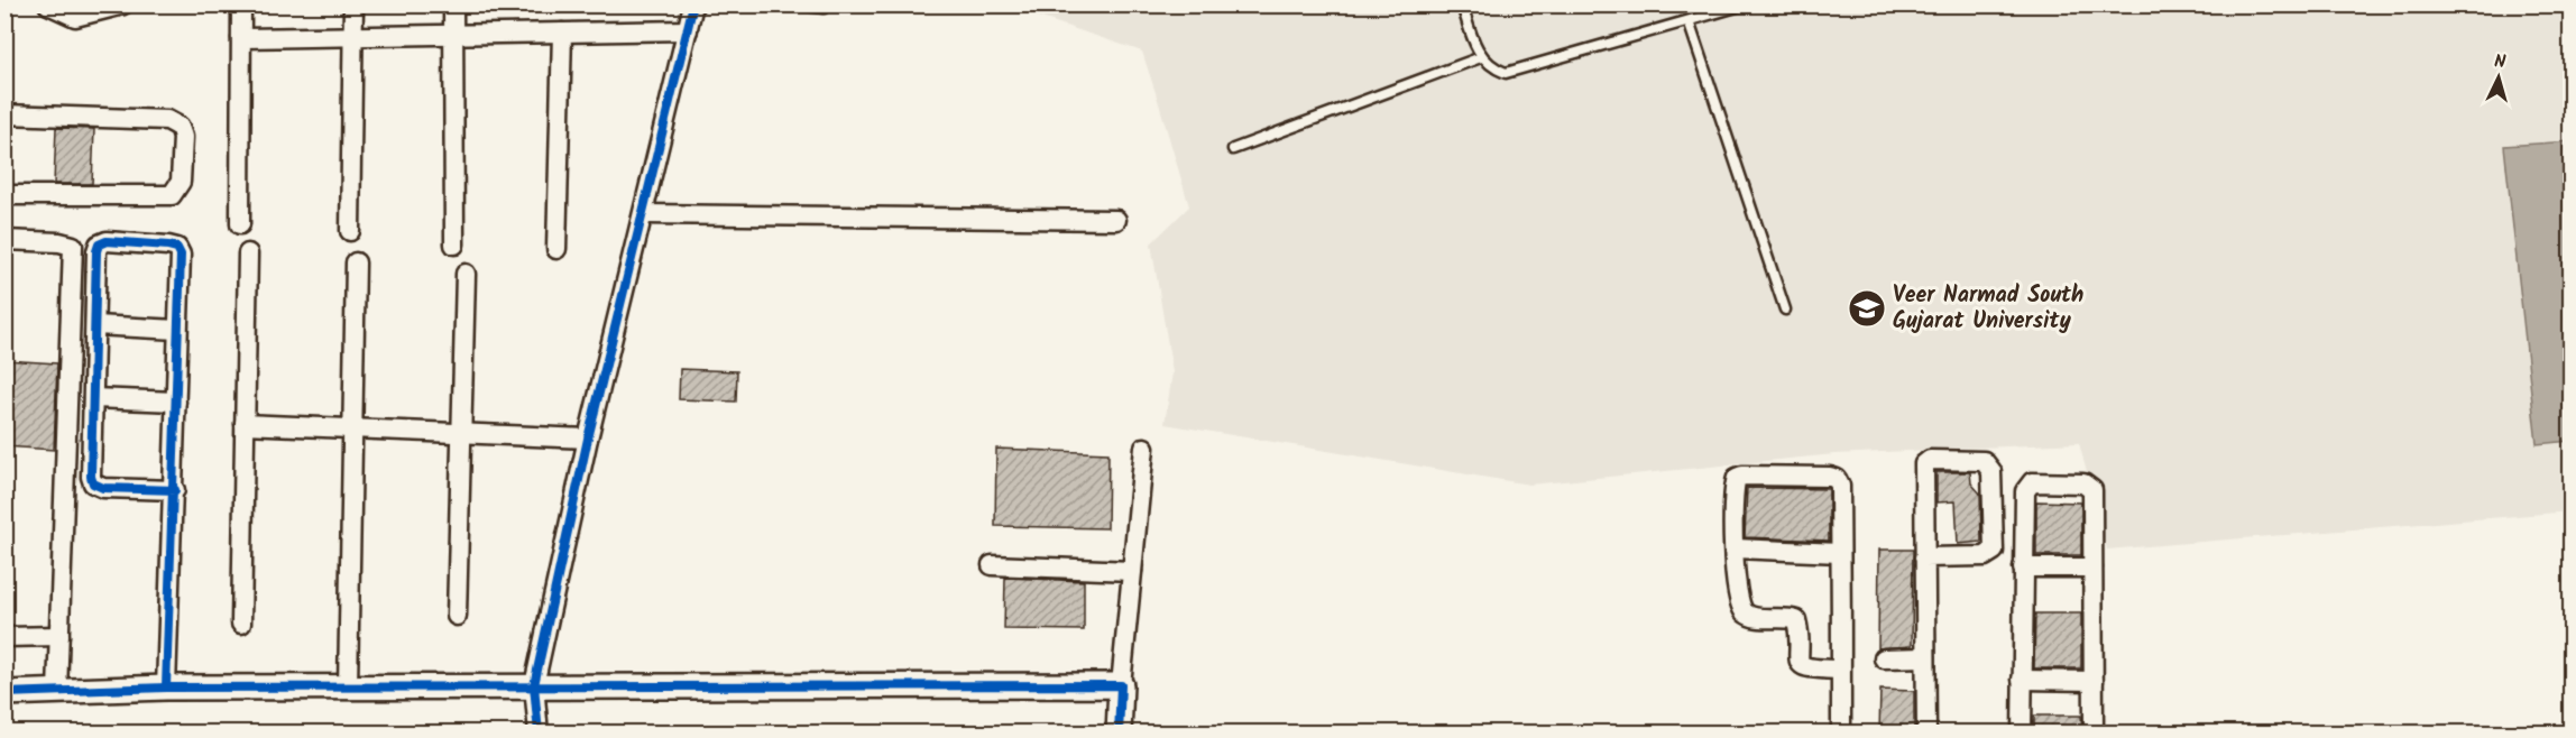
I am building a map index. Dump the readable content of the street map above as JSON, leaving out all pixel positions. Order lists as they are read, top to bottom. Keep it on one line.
{"places":{"school or university":["Veer Narmad South Gujarat University"]},"north":"top"}
